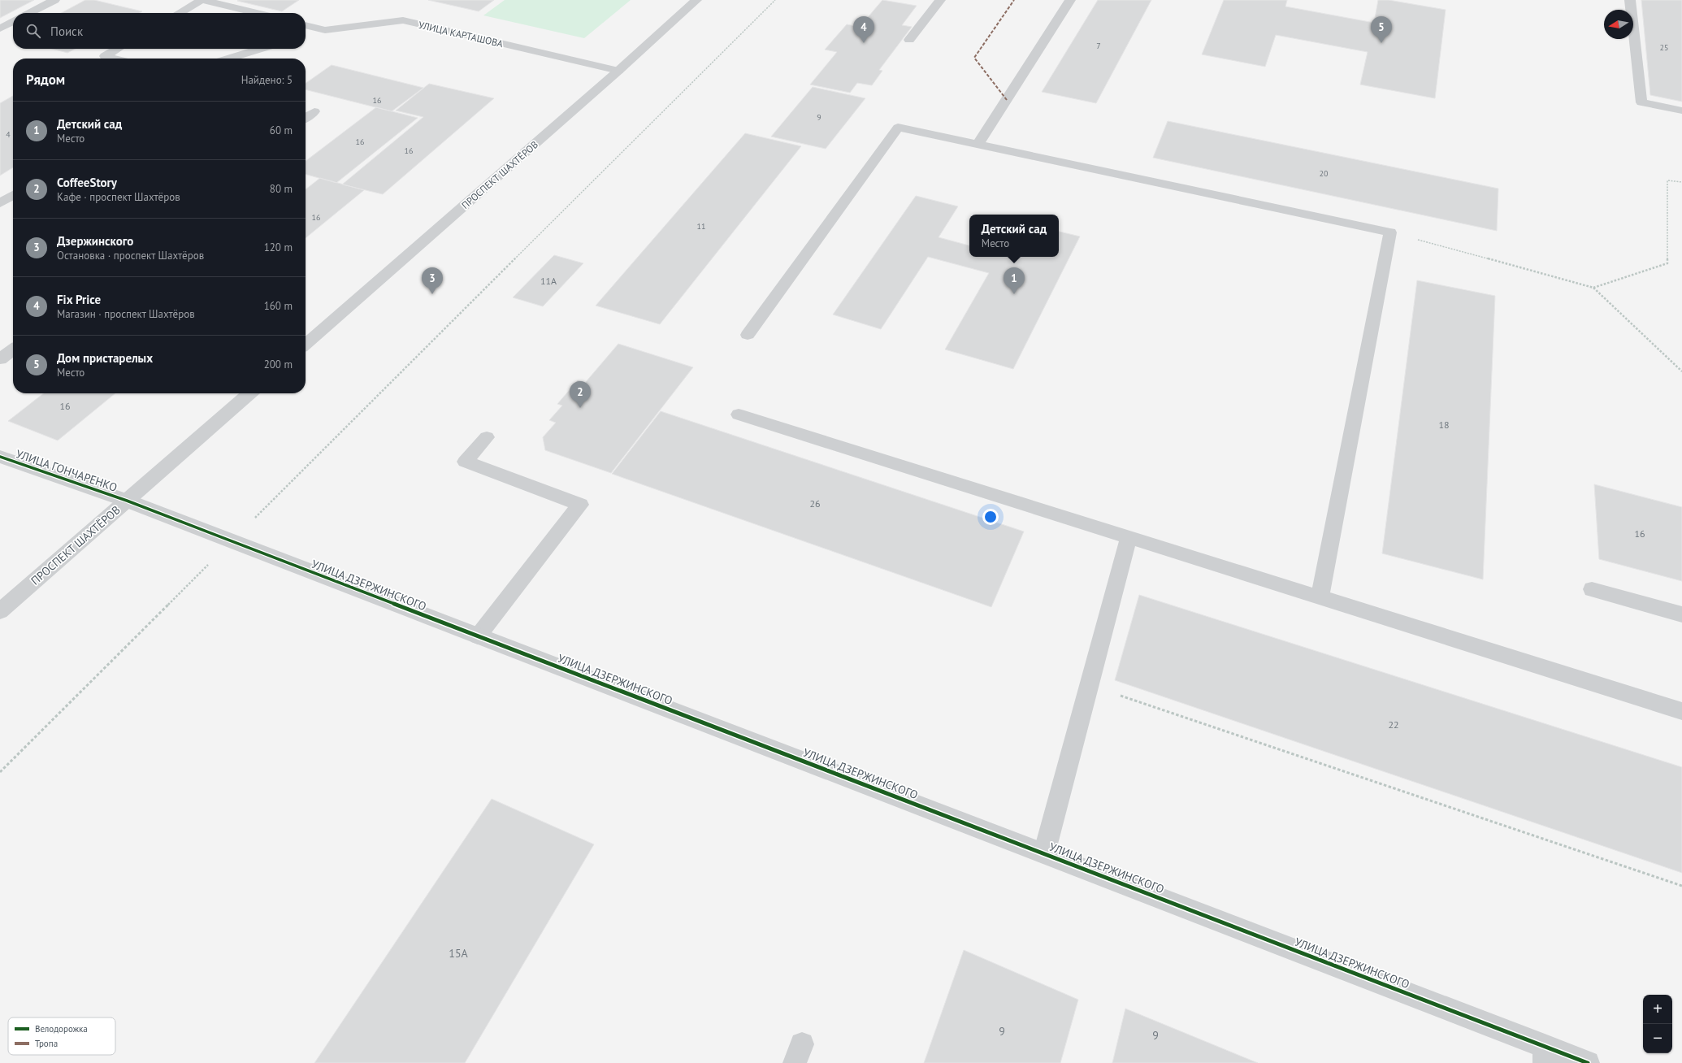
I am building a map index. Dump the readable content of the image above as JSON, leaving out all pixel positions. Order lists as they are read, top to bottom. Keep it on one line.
{"streets":{"street":["УЛИЦА КАРТАШОВА","ПРОСПЕКТ ШАХТЁРОВ","УЛИЦА ГОНЧАРЕНКО","УЛИЦА ДЗЕРЖИНСКОГО"]},"crossings":[["УЛИЦА КАРТАШОВА","ПРОСПЕКТ ШАХТЁРОВ"],["ПРОСПЕКТ ШАХТЁРОВ","УЛИЦА ГОНЧАРЕНКО"],["ПРОСПЕКТ ШАХТЁРОВ","УЛИЦА ДЗЕРЖИНСКОГО"],["УЛИЦА ГОНЧАРЕНКО","УЛИЦА ДЗЕРЖИНСКОГО"]],"house_numbers":["7","25","16","9","4","16","16","20","16","11","11А","16","18","26","16","22","15А","9","9"],"legend":["Велодорожка","Тропа"],"north":"left","page":{"search":"Поиск","pins":["4","5","1","3","2"],"heading":["Рядом","Найдено: 5"],"list":[{"mark":"1","name":"Детский сад","note":"Место","value":"60 m"},{"mark":"2","name":"CoffeeStory","note":"Кафе · проспект Шахтёров","value":"80 m"},{"mark":"3","name":"Дзержинского","note":"Остановка · проспект Шахтёров","value":"120 m"},{"mark":"4","name":"Fix Price","note":"Магазин · проспект Шахтёров","value":"160 m"},{"mark":"5","name":"Дом пристарелых","note":"Место","value":"200 m"}],"popup":["Детский сад","Место"],"map_buttons":["+","−"]}}
